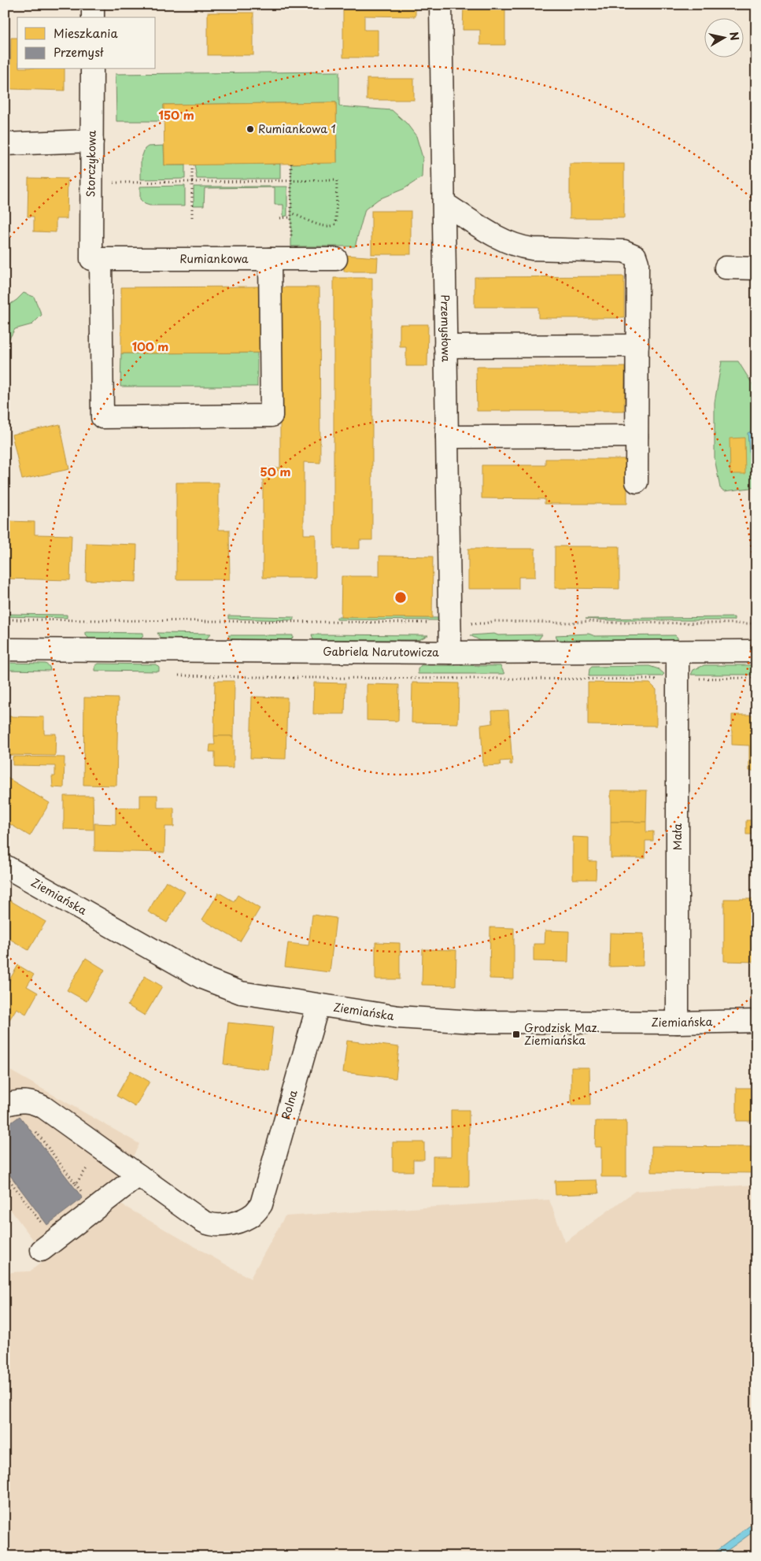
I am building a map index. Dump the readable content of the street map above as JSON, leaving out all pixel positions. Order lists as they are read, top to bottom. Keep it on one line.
{"streets":{"street":["Storczykowa","Rumiankowa","Przemysłowa","Gabriela Narutowicza","Mała","Ziemiańska","Rolna"]},"crossings":[["Storczykowa","Rumiankowa"],["Przemysłowa","Gabriela Narutowicza"],["Gabriela Narutowicza","Mała"],["Mała","Ziemiańska"],["Ziemiańska","Rolna"]],"places":{"other":["Rumiankowa 1"],"transit":["Grodzisk Maz. Ziemiańska"]},"legend":["Mieszkania","Przemysł"],"north":"right","rings":["150 m","100 m","50 m"]}
